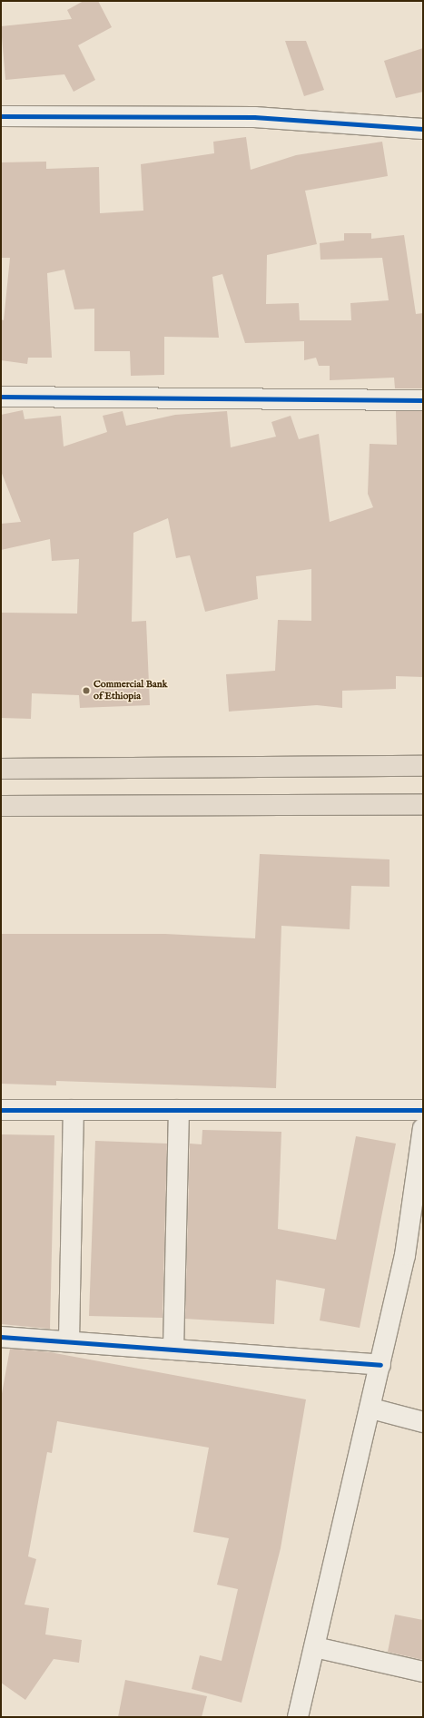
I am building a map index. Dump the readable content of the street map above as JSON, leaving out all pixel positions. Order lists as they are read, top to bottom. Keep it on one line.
{"places":["Commercial Bank of Ethiopia"]}
